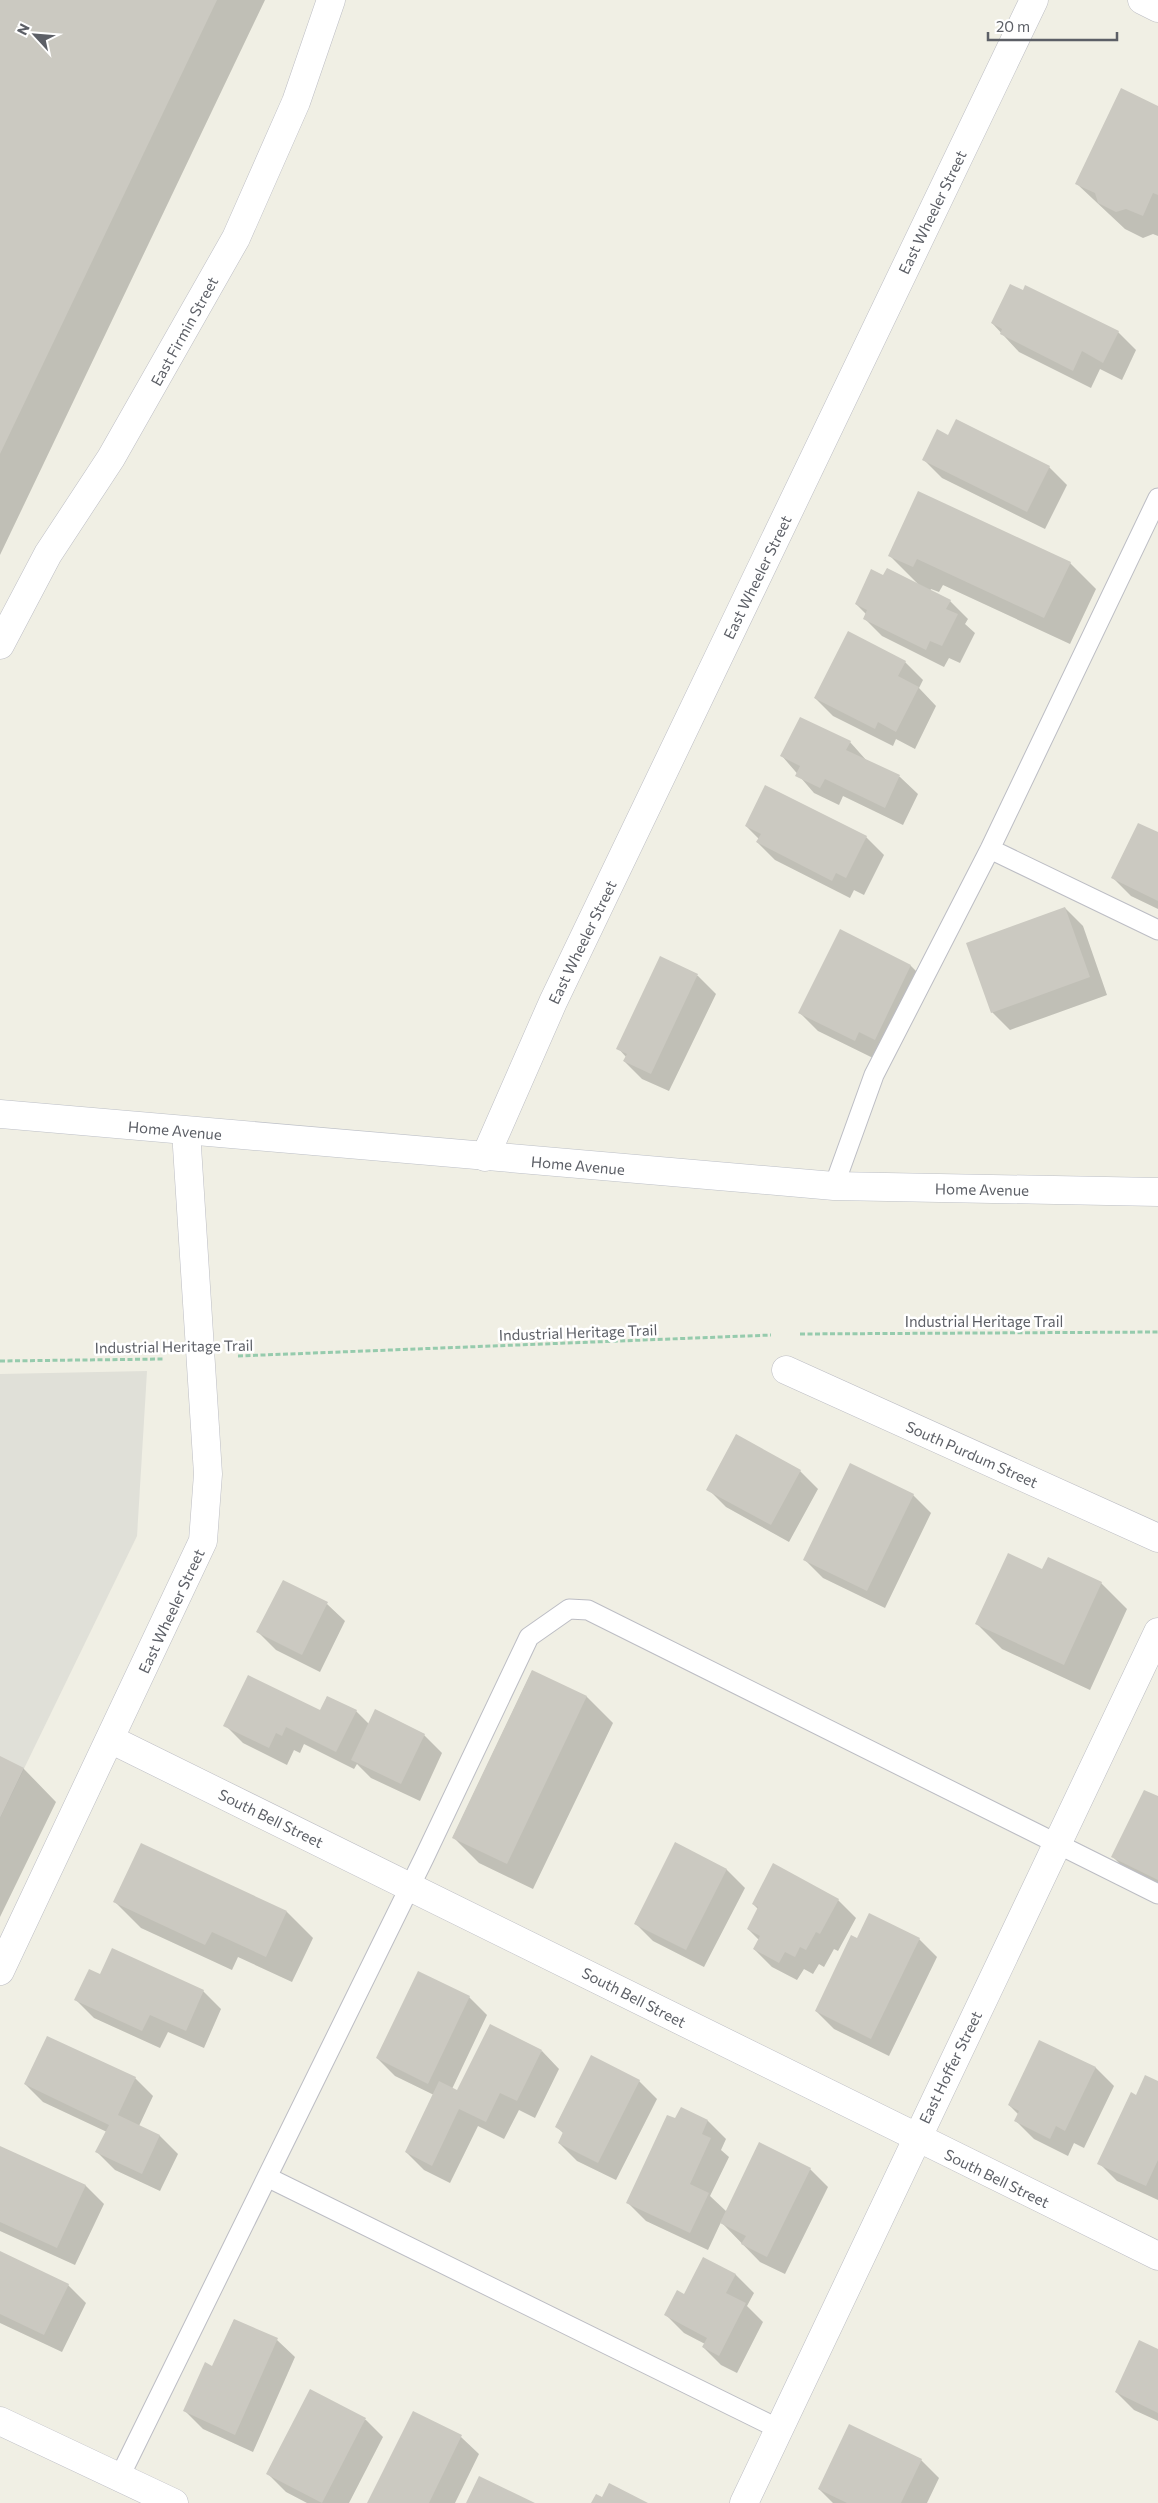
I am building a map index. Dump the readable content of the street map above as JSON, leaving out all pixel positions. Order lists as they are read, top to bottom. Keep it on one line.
{"streets":{"street":["East Wheeler Street","East Firmin Street","Home Avenue","South Purdum Street","South Bell Street","East Hoffer Street"],"path":["Industrial Heritage Trail"]},"crossings":[["East Wheeler Street","Home Avenue"],["East Wheeler Street","Industrial Heritage Trail"],["East Wheeler Street","South Bell Street"],["South Bell Street","East Hoffer Street"]],"scale_bar":"20 m","north":"top left"}
